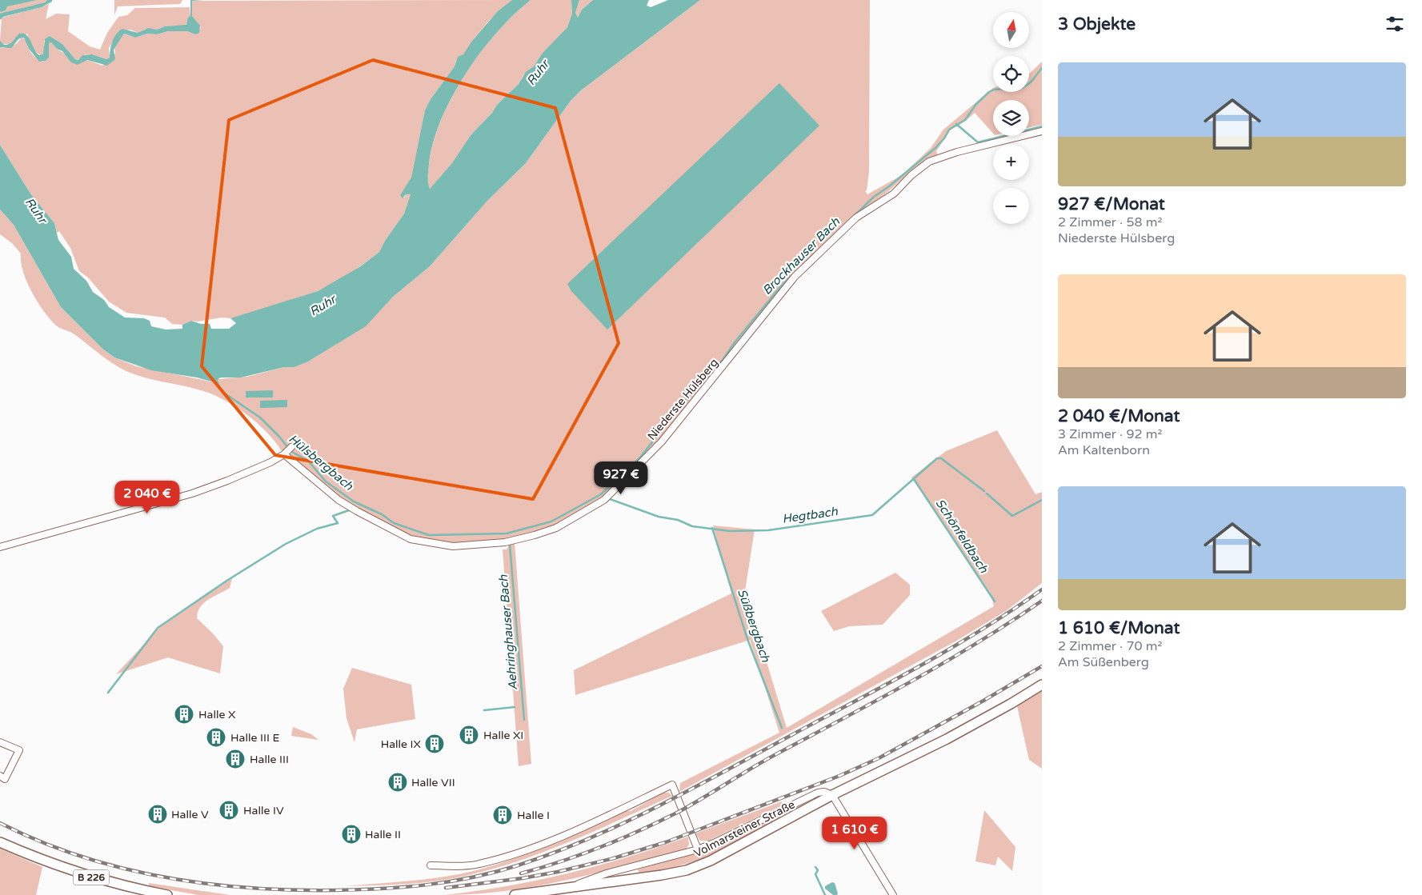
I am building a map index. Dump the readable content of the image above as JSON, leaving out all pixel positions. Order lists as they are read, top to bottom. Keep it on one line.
{"streets":{"main road":["Volmarsteiner Straße","B 226"],"street":["Niederste Hülsberg"]},"water":["Ruhr","Brockhauser Bach","Hülsbergbach","Hegtbach","Schönfeldbach","Süßbergbach","Aehringhauser Bach"],"places":{"building":["Halle X","Halle XI","Halle III E","Halle IX","Halle III","Halle VII","Halle IV","Halle V","Halle I","Halle II"]},"north":"top","page":{"heading":"3 Objekte","map_buttons":["+","−"],"list":[{"name":"927 €/Monat","note":"2 Zimmer · 58 m² · Niederste Hülsberg"},{"name":"2 040 €/Monat","note":"3 Zimmer · 92 m² · Am Kaltenborn"},{"name":"1 610 €/Monat","note":"2 Zimmer · 70 m² · Am Süßenberg"}],"price":["927 €","2 040 €","1 610 €"]}}
